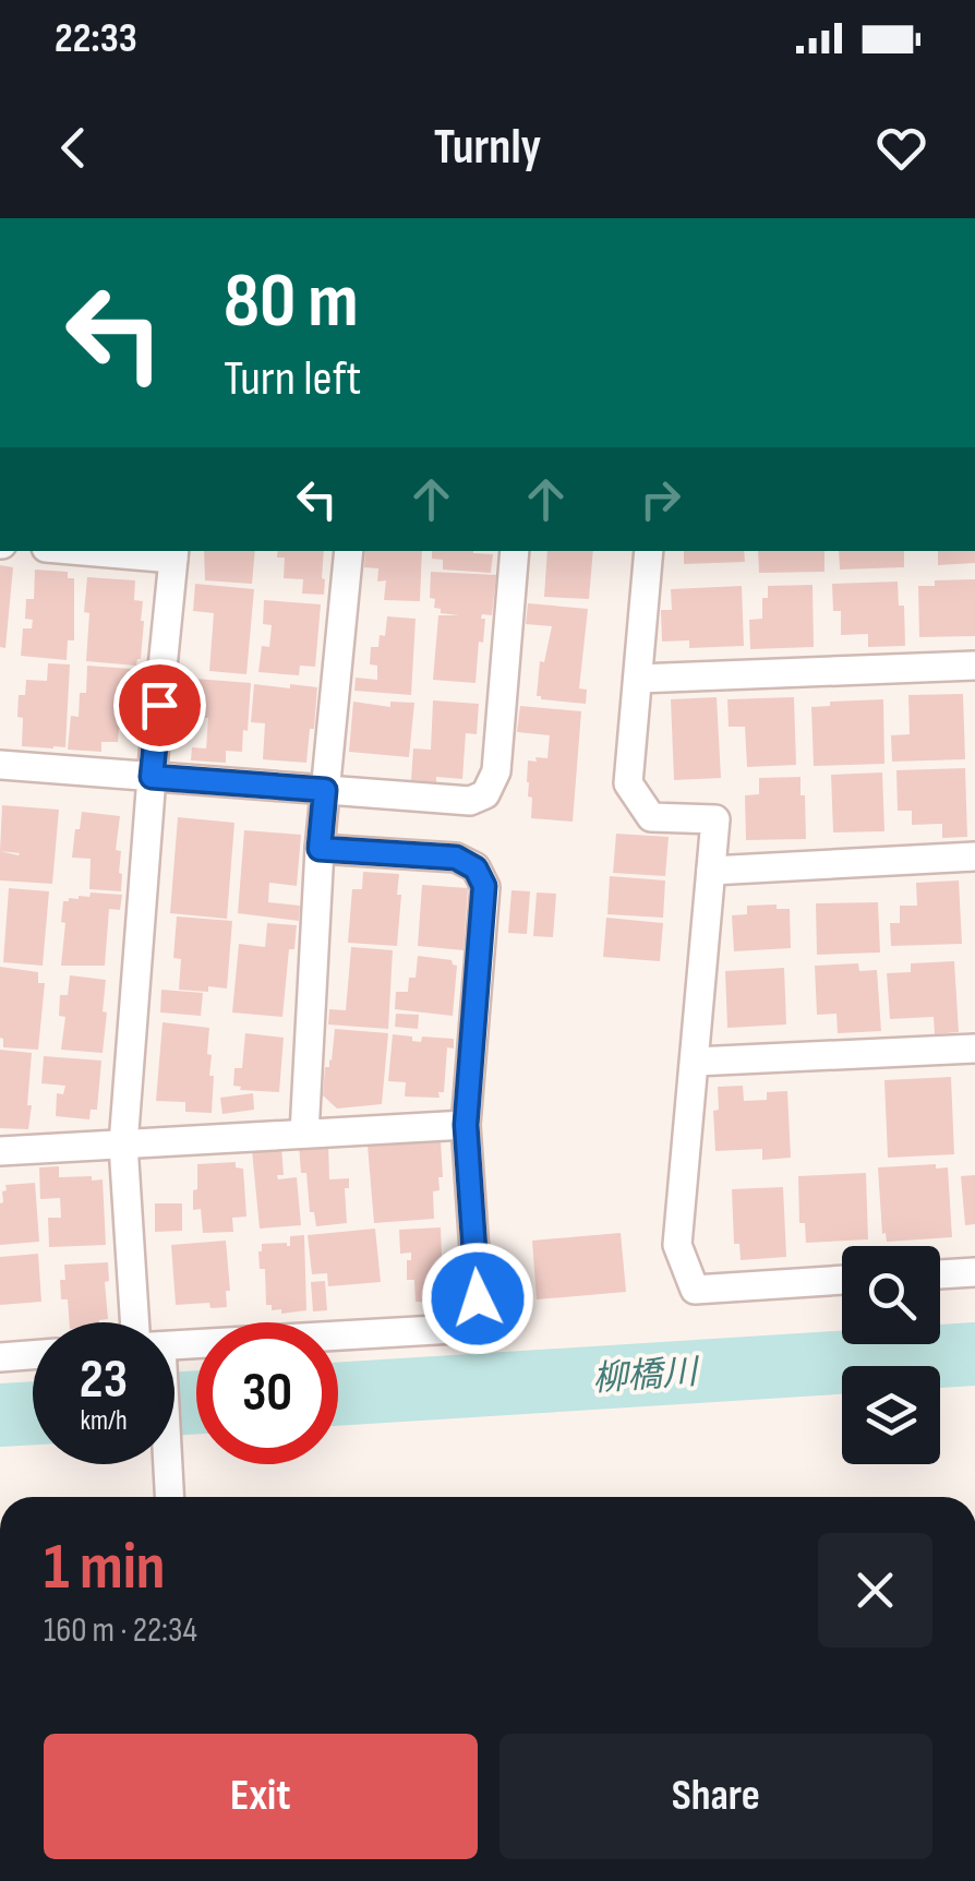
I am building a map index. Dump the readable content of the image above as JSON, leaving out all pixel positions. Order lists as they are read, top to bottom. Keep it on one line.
{"water":["柳橋川"],"page":{"status":"22:33","header":"Turnly","turn":["80 m","Turn left"],"speed":"23 km/h","limit":"30","heading":["1 min","160 m · 22:34"],"buttons":["Exit","Share"]}}
